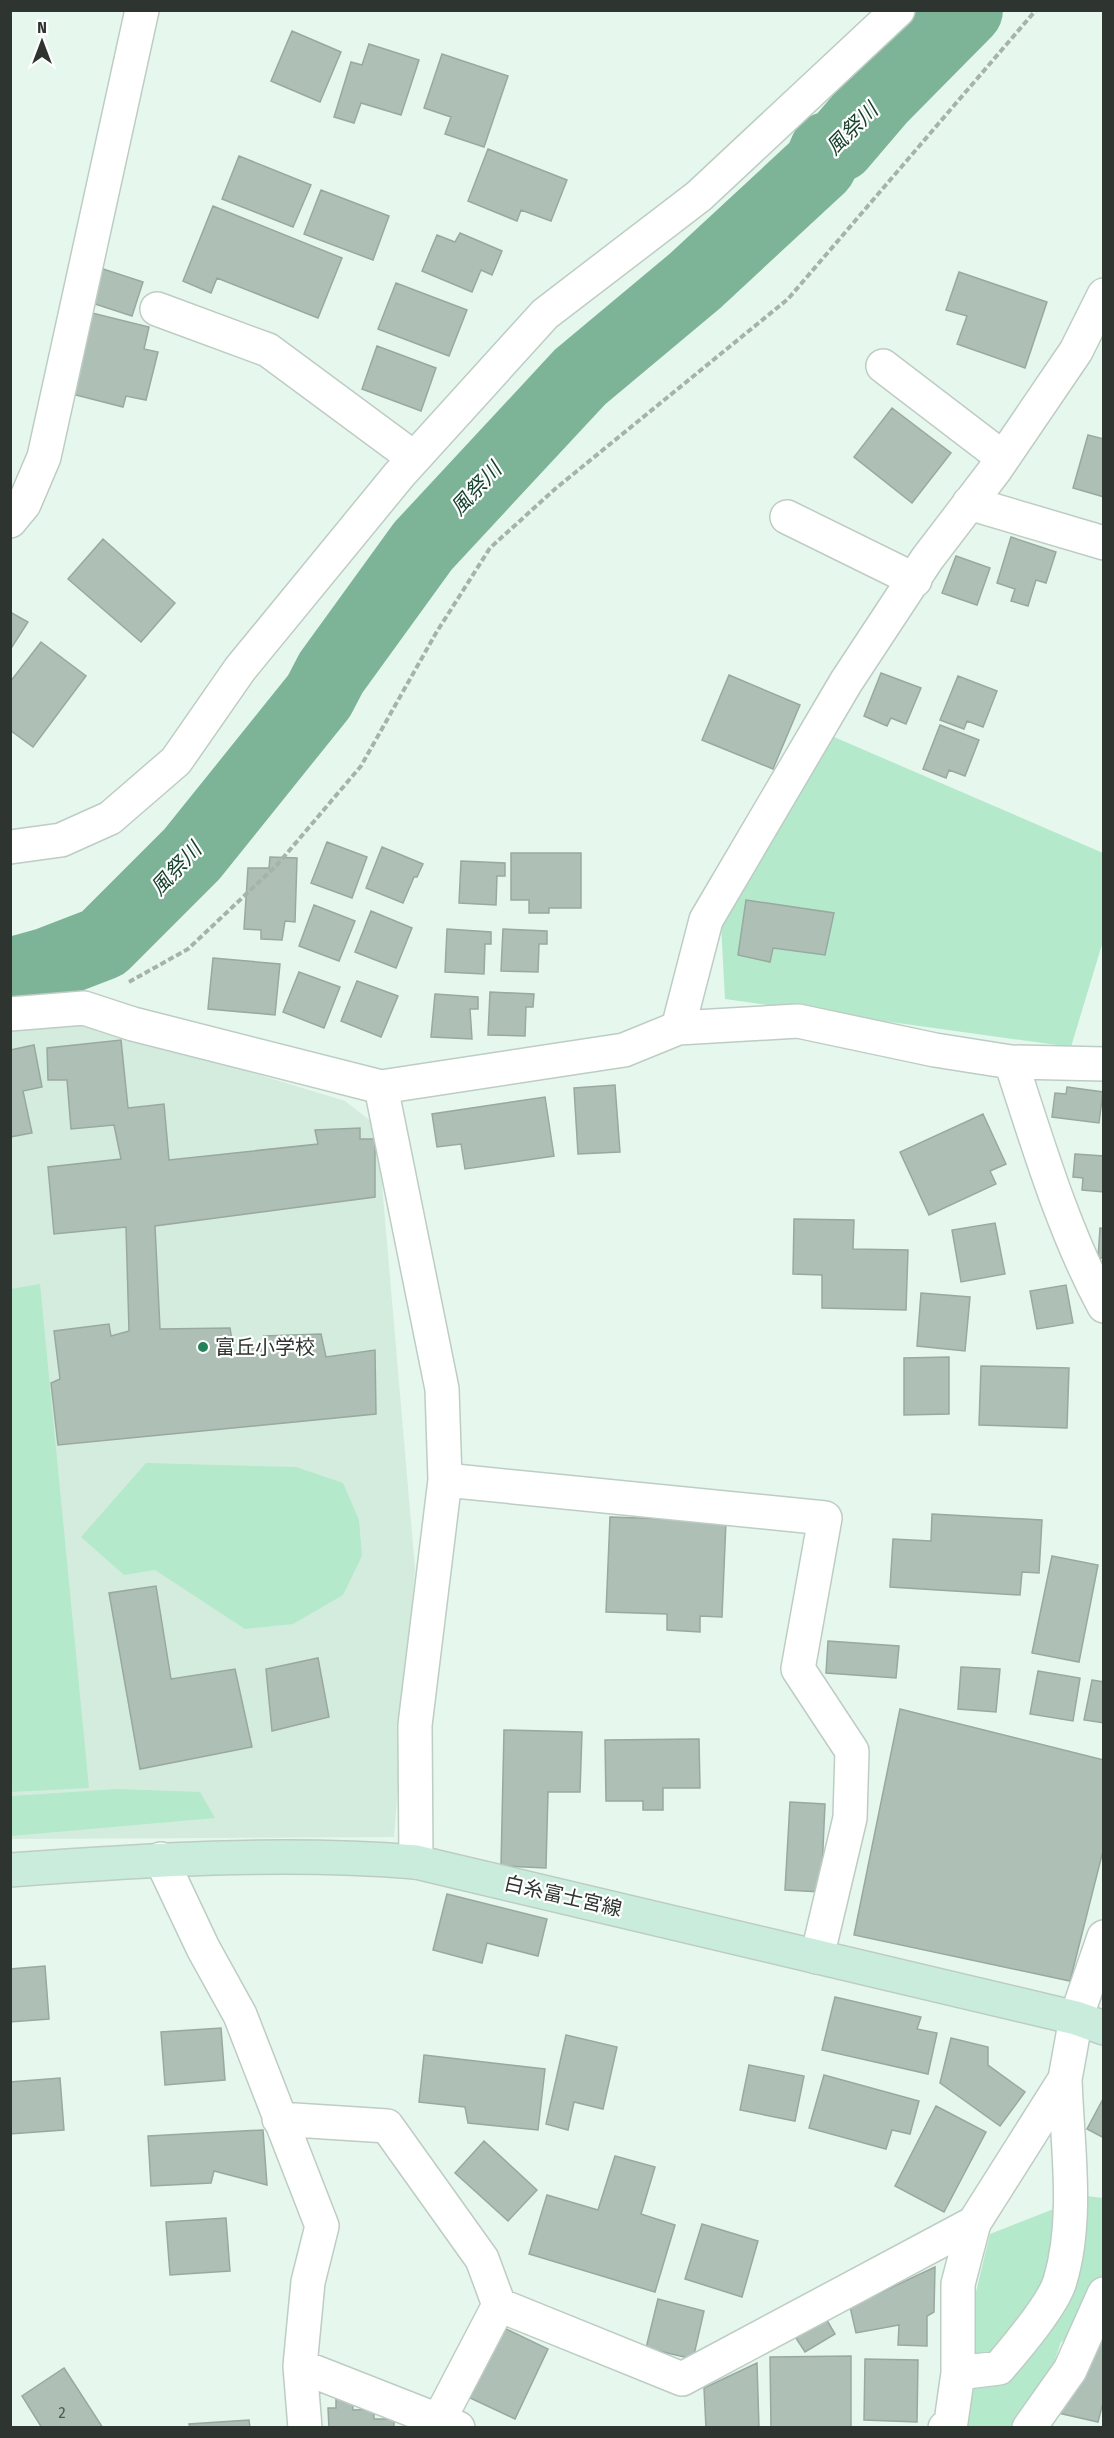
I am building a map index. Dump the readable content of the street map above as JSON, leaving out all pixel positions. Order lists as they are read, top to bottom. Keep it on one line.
{"streets":{"main road":["白糸富士宮線"]},"water":["風祭川"],"places":["富丘小学校"],"house_numbers":["2"],"north":"top"}
